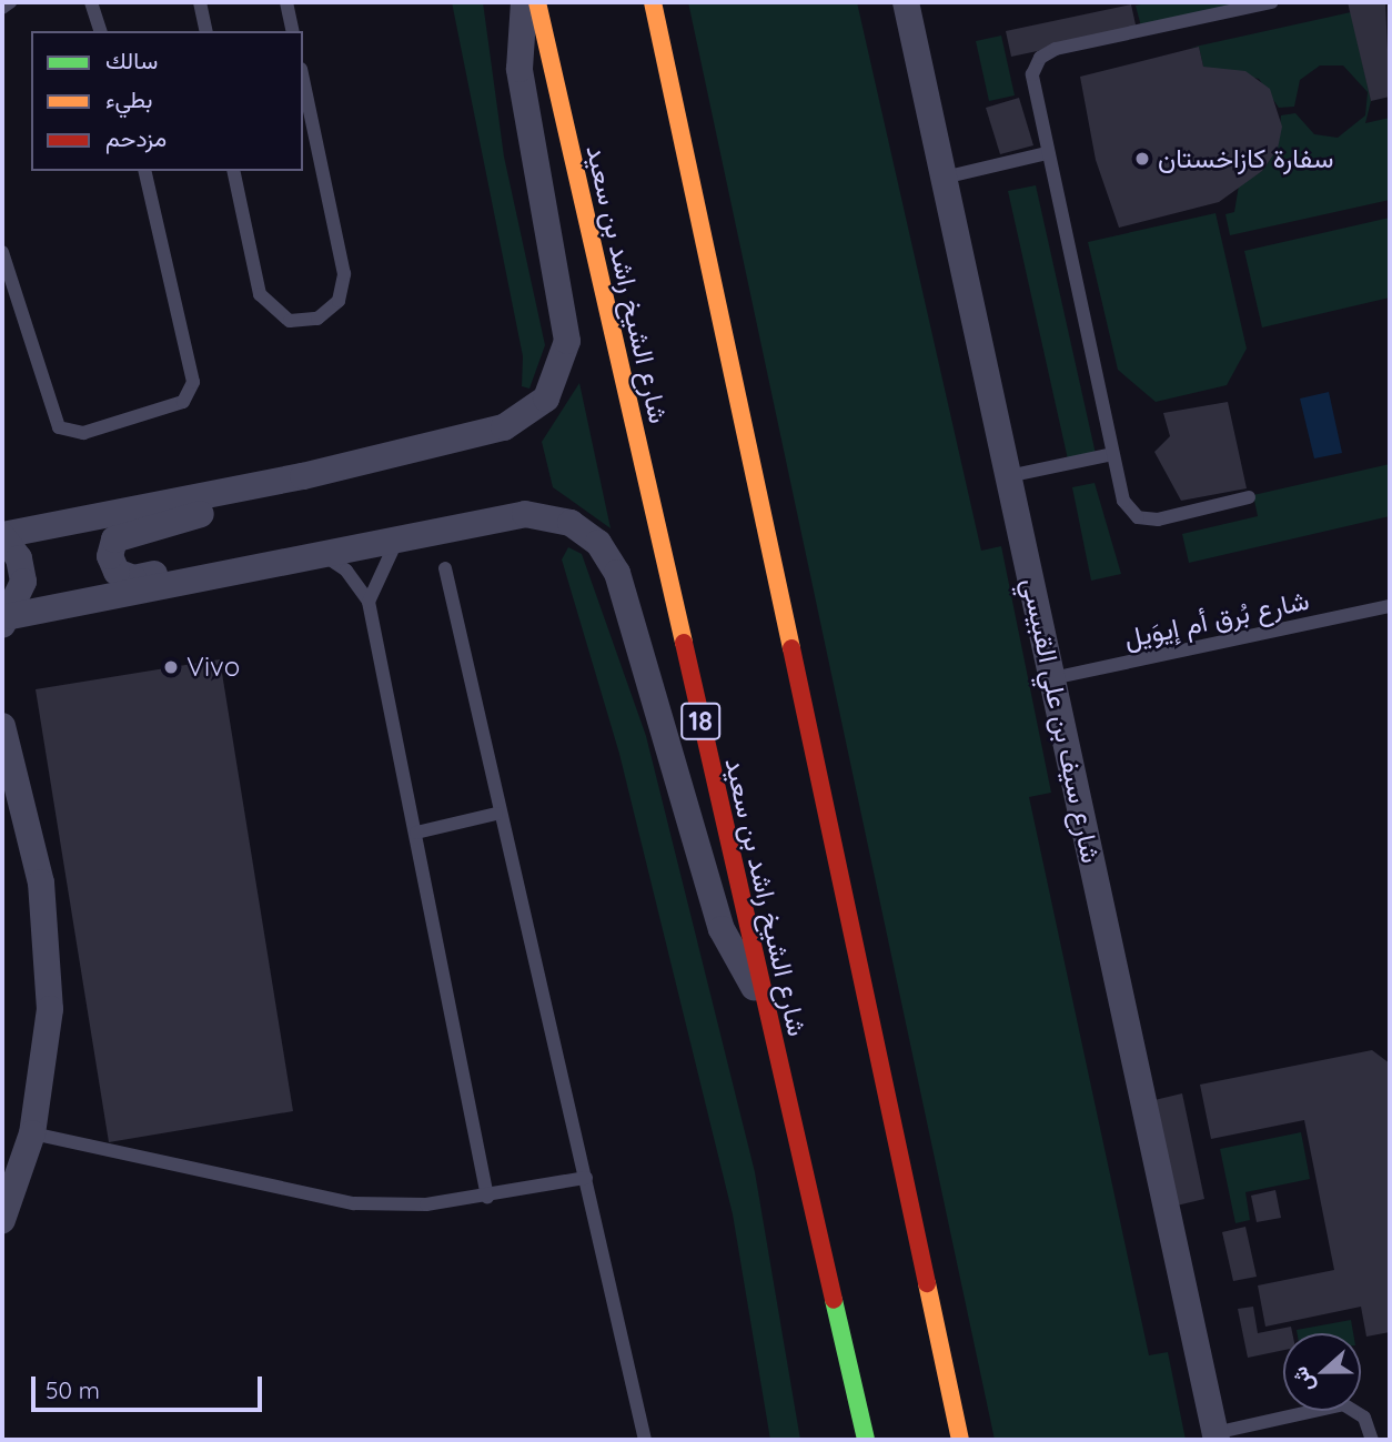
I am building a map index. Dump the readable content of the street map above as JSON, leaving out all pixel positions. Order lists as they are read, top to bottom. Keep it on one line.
{"streets":{"main road":["شارع الشيخ راشد بن سعيد","18"],"street":["شارع سيف بن علي القبيسي"],"lane":["شارع بُرق أم إيوَيل"]},"crossings":[["شارع بُرق أم إيوَيل","شارع سيف بن علي القبيسي"]],"places":["سفارة كازاخستان","Vivo"],"legend":["سالك","بطيء","مزدحم"],"scale_bar":"50 m","north":"left"}
